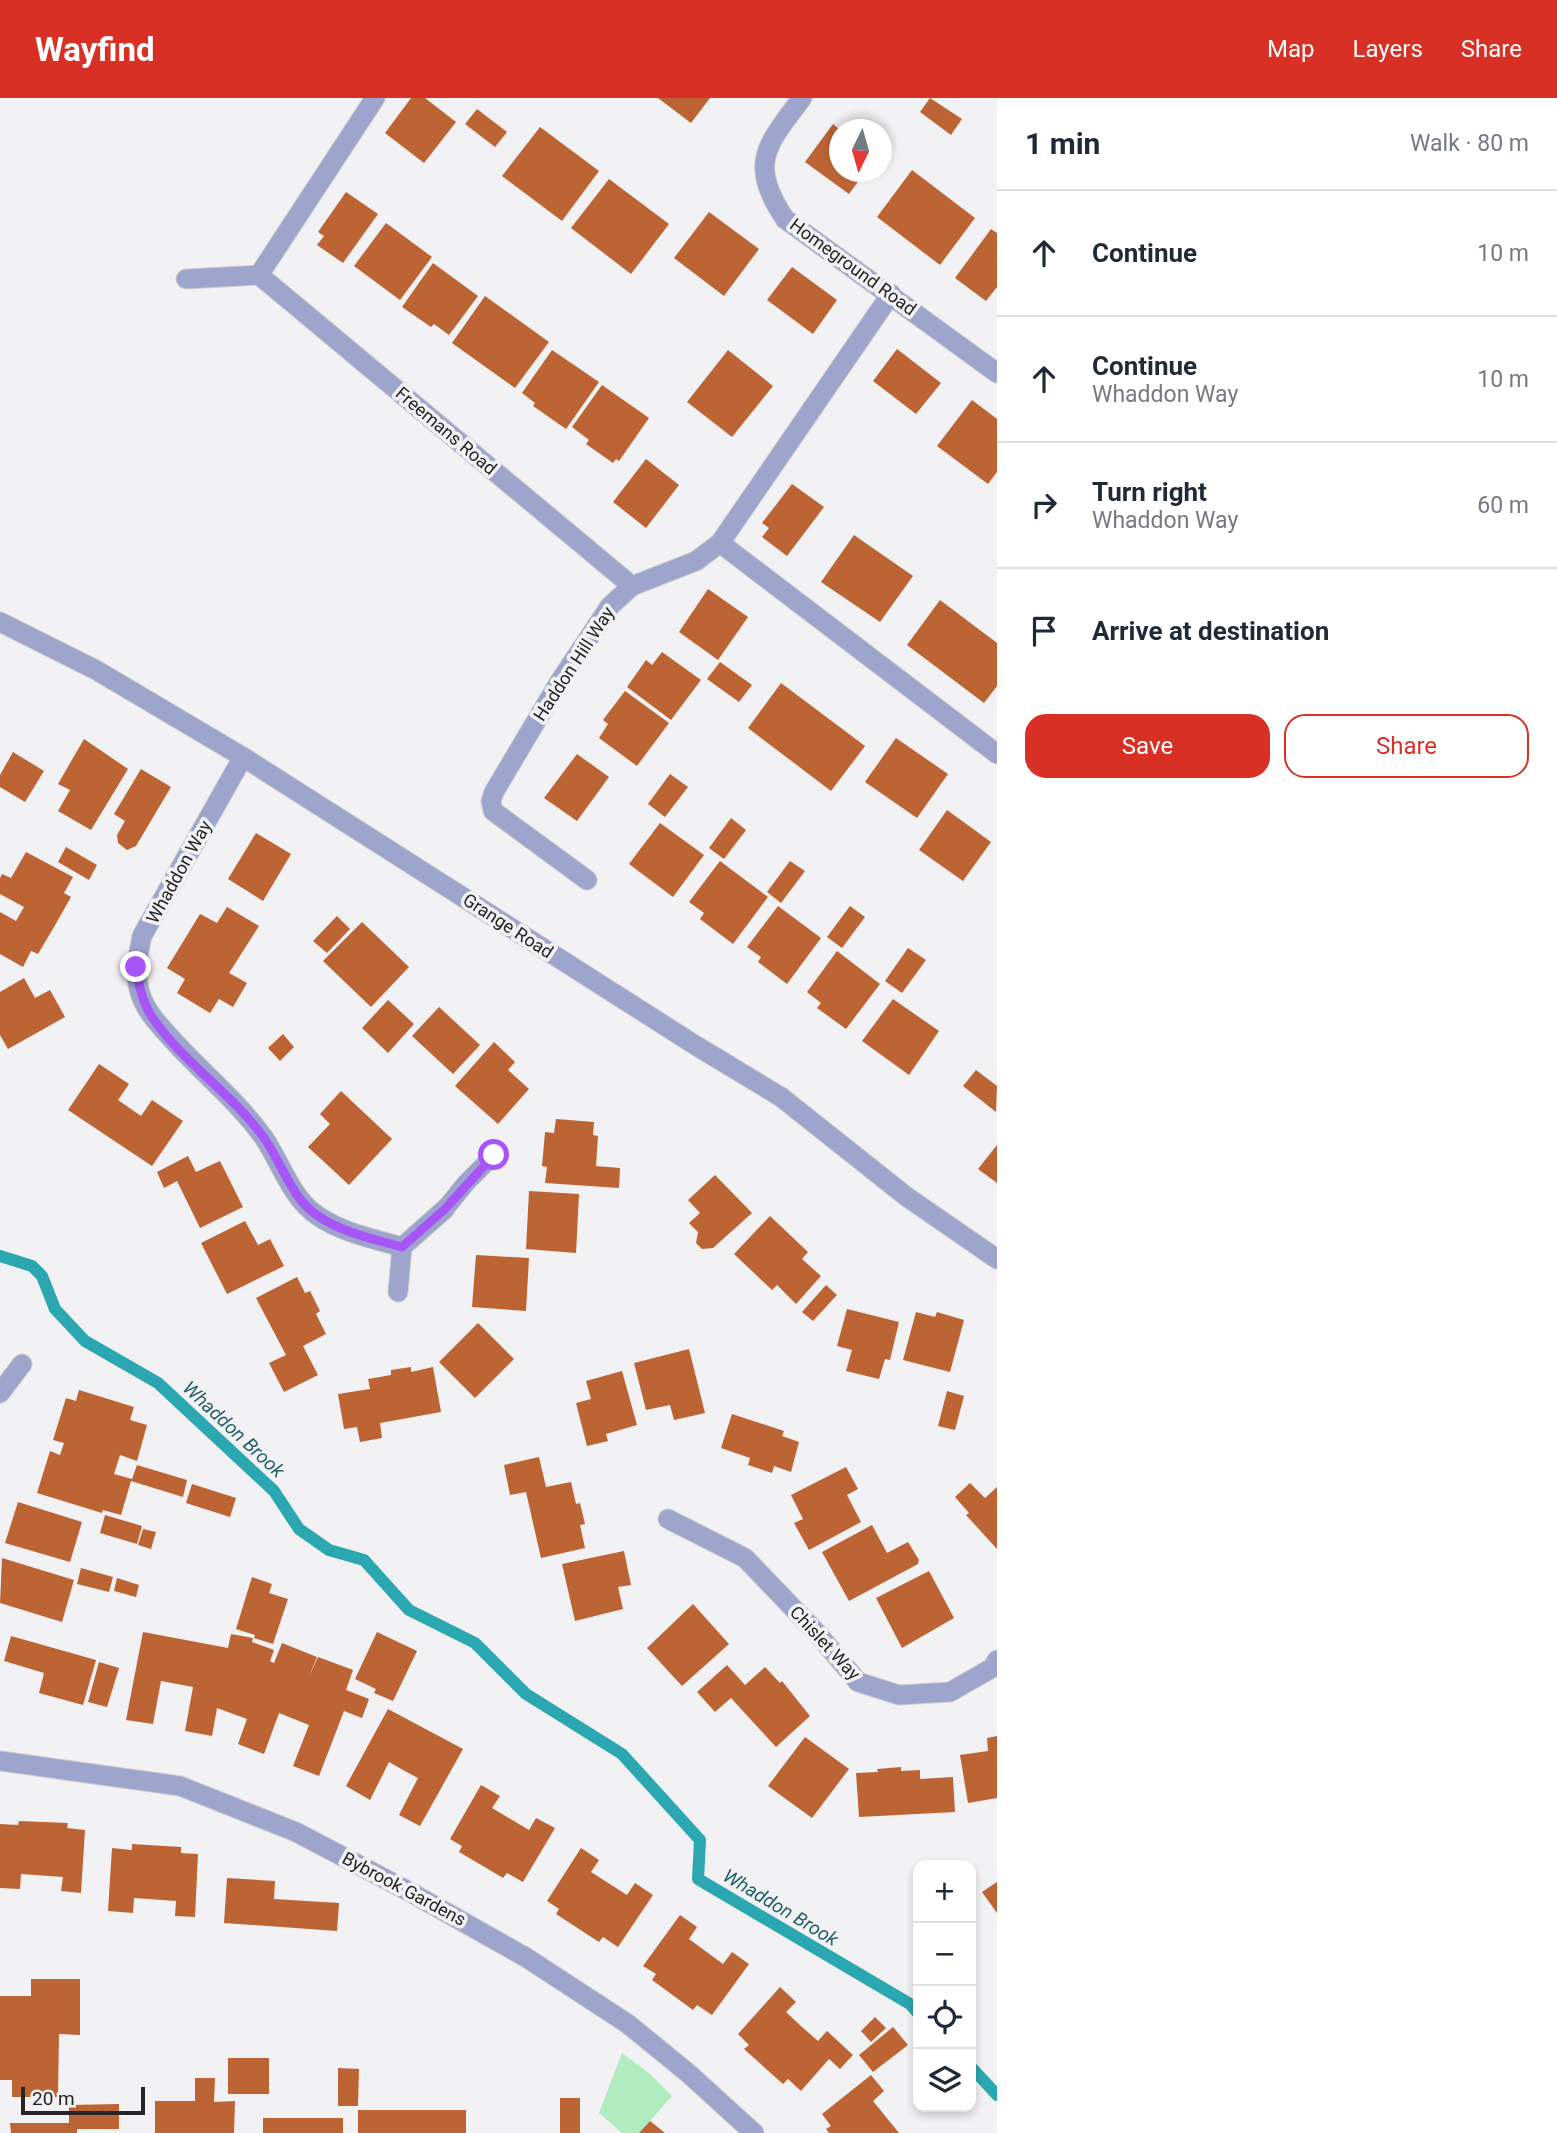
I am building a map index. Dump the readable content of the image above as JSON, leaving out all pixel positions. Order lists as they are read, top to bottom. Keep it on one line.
{"streets":{"street":["Homeground Road","Freemans Road","Haddon Hill Way","Whaddon Way","Grange Road","Chislet Way","Bybrook Gardens"]},"crossings":[["Homeground Road","Haddon Hill Way"],["Freemans Road","Haddon Hill Way"],["Whaddon Way","Grange Road"]],"water":["Whaddon Brook"],"scale_bar":"20 m","north":"bottom","page":{"header":"Wayfind","nav":["Map","Layers","Share"],"heading":["1 min","Walk · 80 m"],"list":[["Continue","10 m"],["Continue","Whaddon Way","10 m"],["Turn right","Whaddon Way","60 m"],"Arrive at destination"],"buttons":["Save","Share"],"map_buttons":["+","−"],"scale":"20 m"}}
